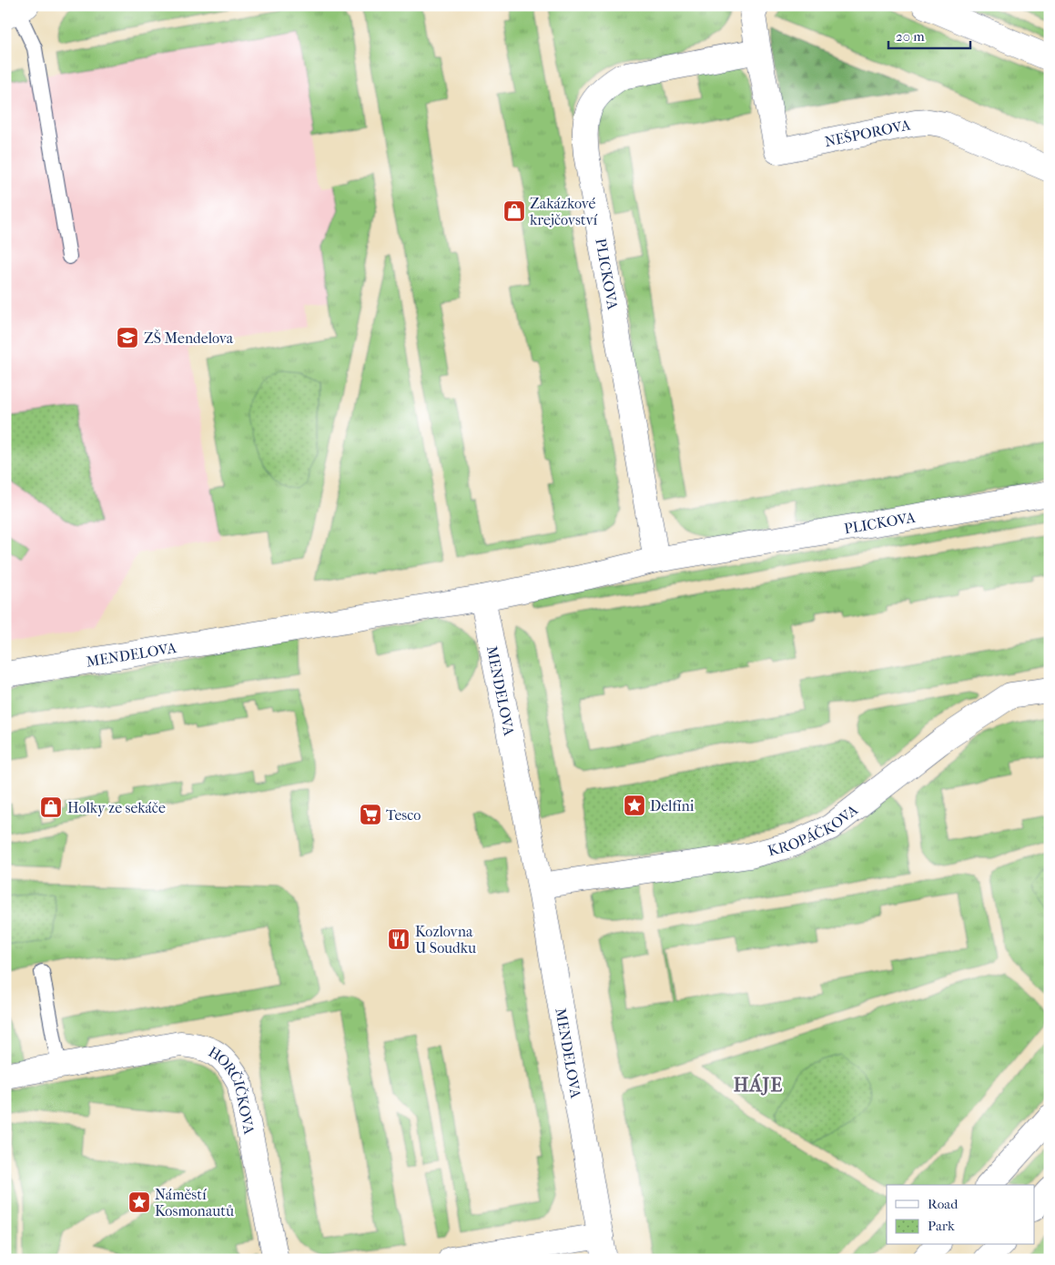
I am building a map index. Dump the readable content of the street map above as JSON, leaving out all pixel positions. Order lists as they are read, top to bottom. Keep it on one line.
{"streets":{"street":["NEŠPOROVA","PLICKOVA","MENDELOVA","KROPÁČKOVA","HORČIČKOVA"]},"crossings":[["NEŠPOROVA","PLICKOVA"],["PLICKOVA","MENDELOVA"],["MENDELOVA","KROPÁČKOVA"]],"districts":["HÁJE"],"places":{"shop":["Zakázkové krejčovství","Holky ze sekáče"],"school or university":["ZŠ Mendelova"],"place":["Delfíni","Náměstí Kosmonautů"],"supermarket":["Tesco"],"restaurant":["Kozlovna U Soudku"]},"legend":["Road","Park"],"scale_bar":"20 m"}
